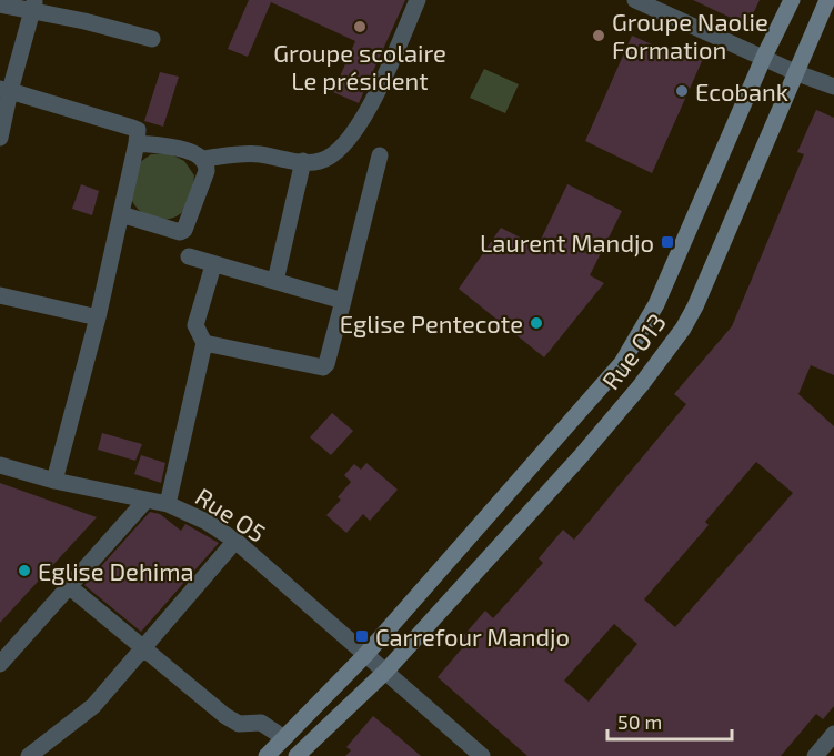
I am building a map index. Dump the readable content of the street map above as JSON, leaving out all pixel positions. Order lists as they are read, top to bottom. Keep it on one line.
{"streets":{"main road":["Rue O13"],"street":["Rue O5"]},"crossings":[["Rue O13","Rue O5"]],"places":{"other":["Groupe scolaire Le président","Groupe Naolie Formation","Ecobank","Eglise Pentecote","Eglise Dehima"],"transit":["Laurent Mandjo","Carrefour Mandjo"]},"scale_bar":"50 m"}
